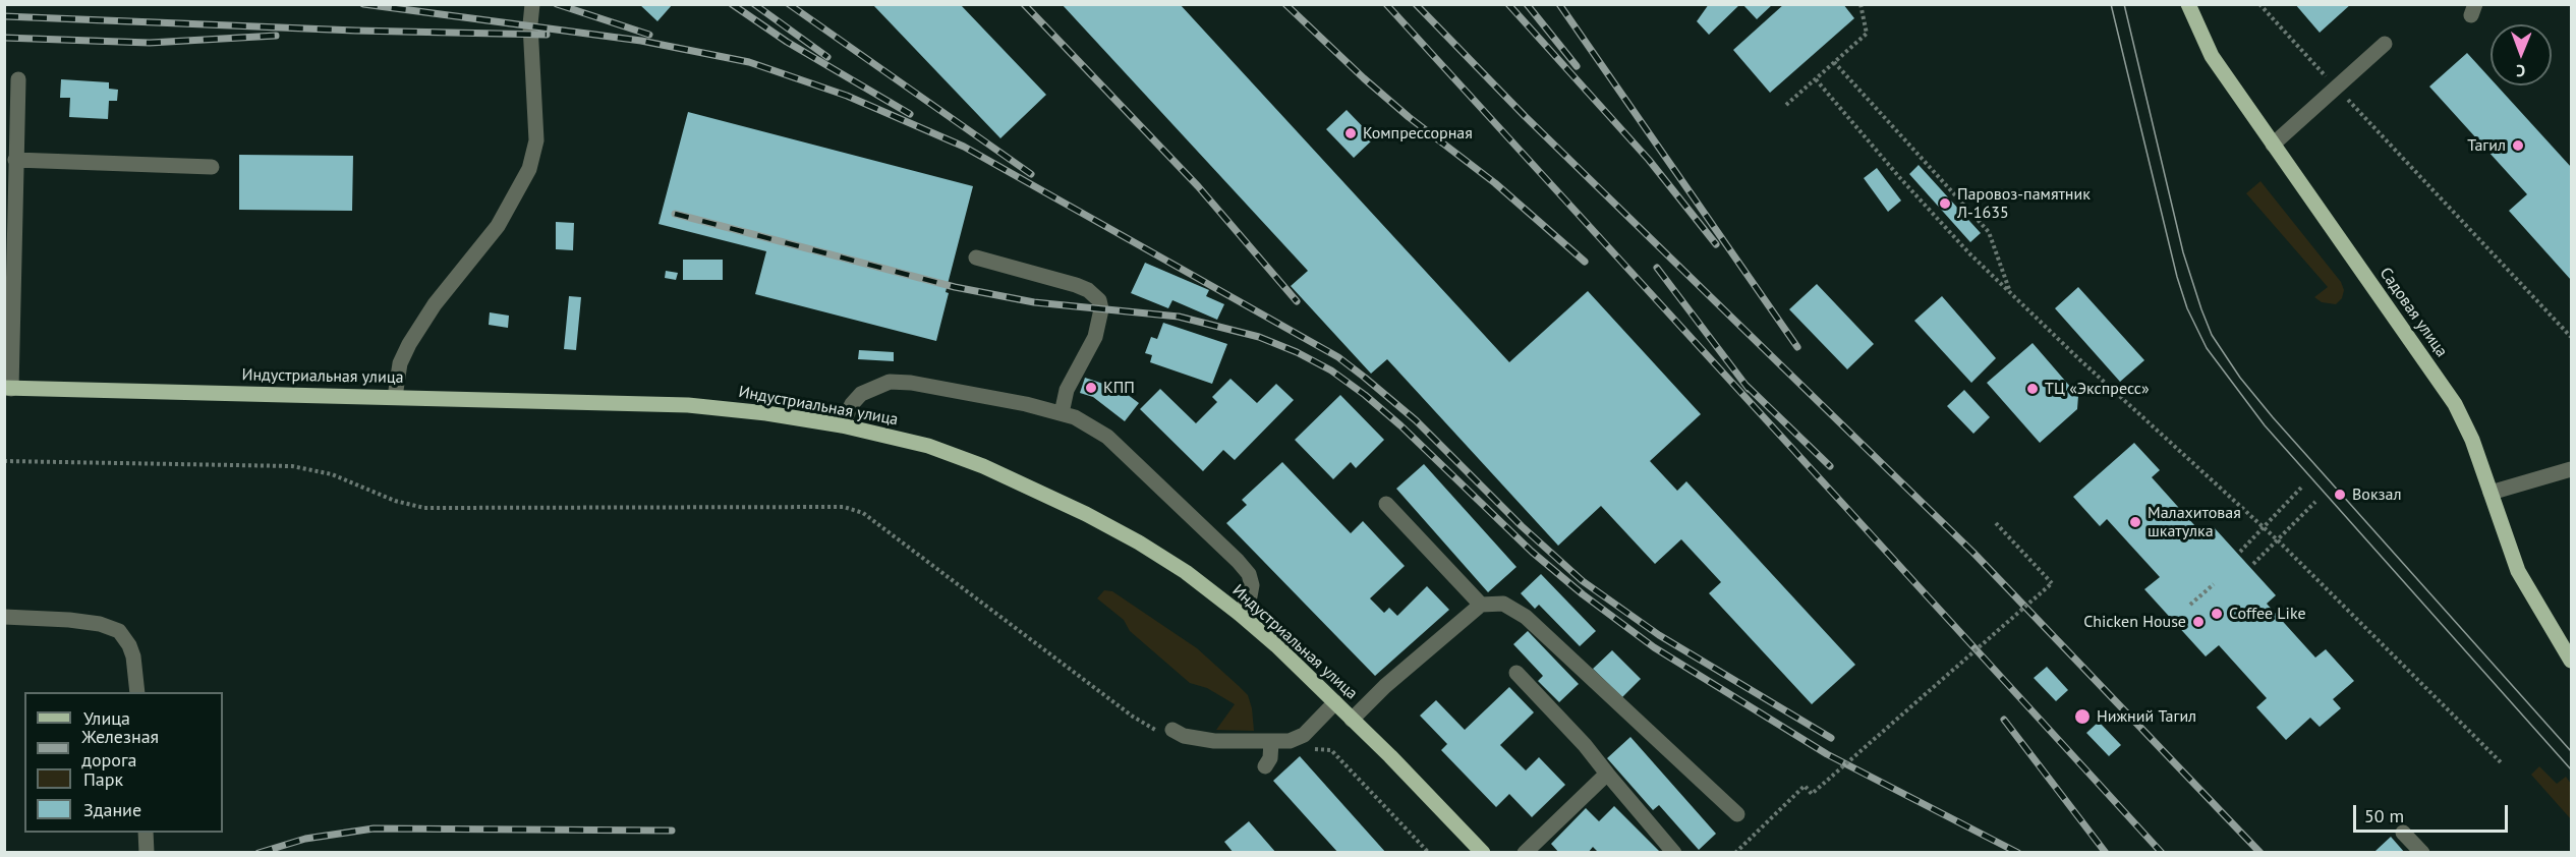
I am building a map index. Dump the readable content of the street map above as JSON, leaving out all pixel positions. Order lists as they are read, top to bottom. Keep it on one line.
{"streets":{"main road":["Садовая улица","Индустриальная улица"]},"places":["Компрессорная","Тагил","Паровоз-памятник Л-1635","КПП","ТЦ «Экспресс»","Вокзал","Малахитовая шкатулка","Coffee Like","Chicken House","Нижний Тагил"],"legend":["Улица","Железная дорога","Парк","Здание"],"scale_bar":"50 m","north":"bottom"}
